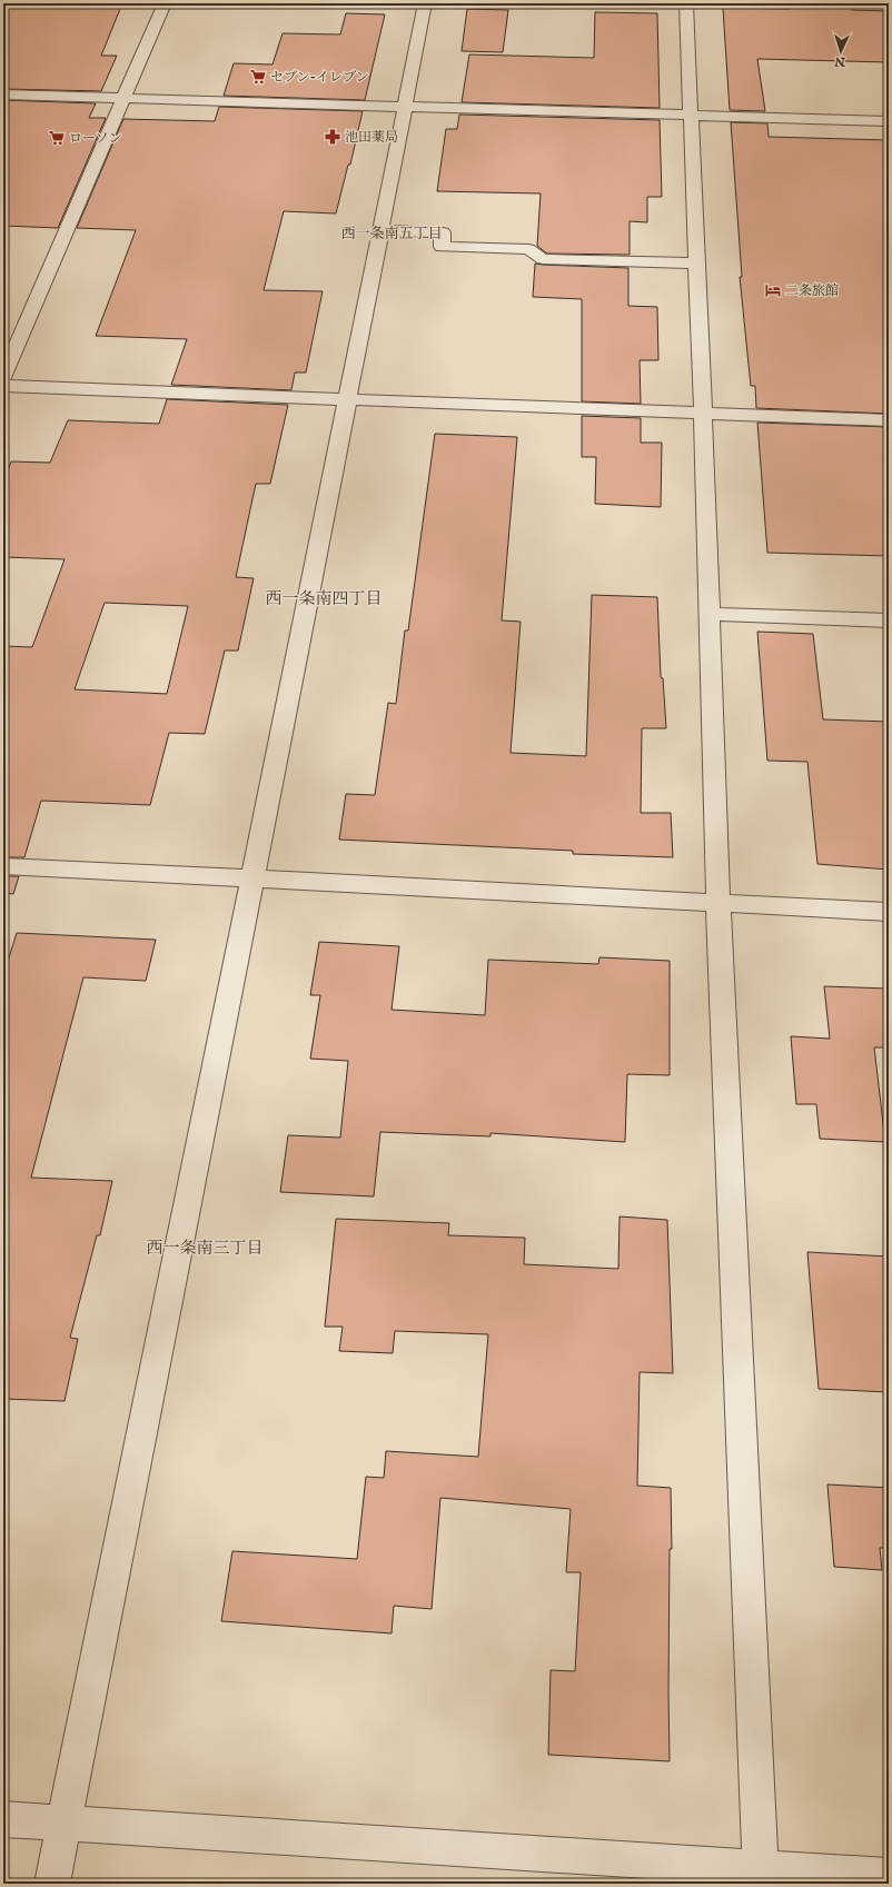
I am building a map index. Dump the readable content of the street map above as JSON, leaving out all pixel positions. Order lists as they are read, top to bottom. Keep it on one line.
{"districts":["西一条南五丁目","西一条南四丁目","西一条南三丁目"],"places":{"supermarket":["セブン-イレブン","ローソン"],"pharmacy":["池田薬局"],"hotel":["二条旅館"]},"north":"bottom"}
